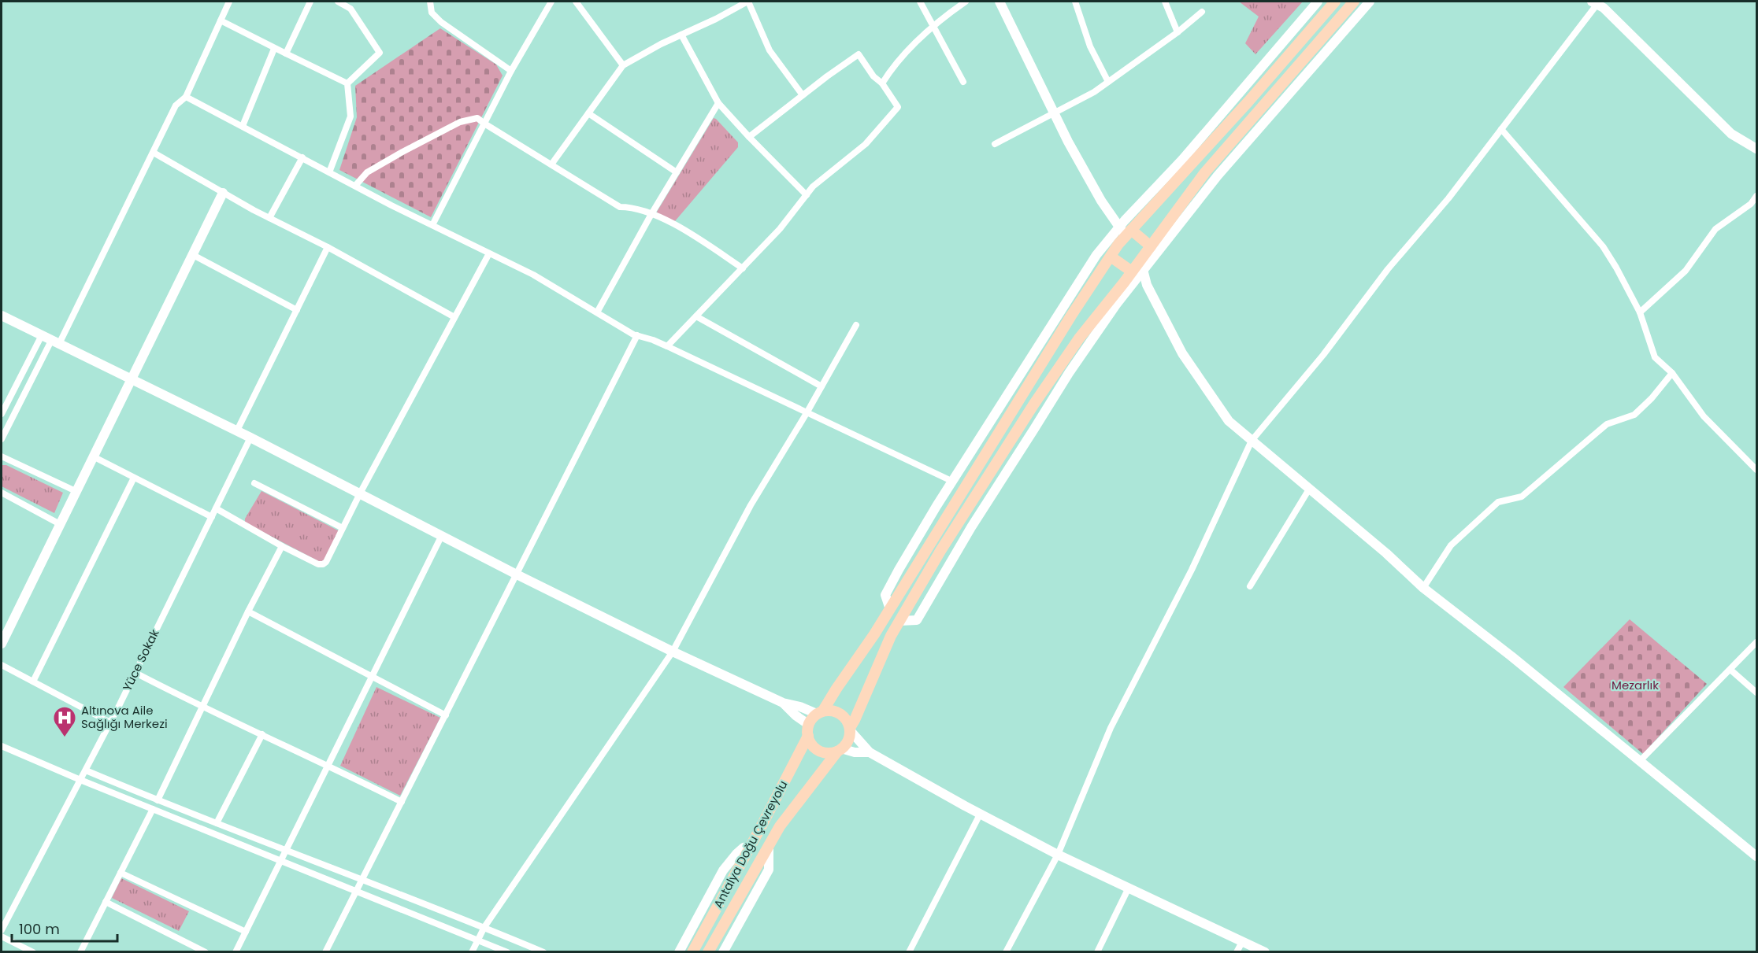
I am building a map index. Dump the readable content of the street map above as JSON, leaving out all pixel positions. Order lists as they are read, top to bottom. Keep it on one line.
{"streets":{"main road":["Antalya Doğu Çevreyolu"],"street":["Yüce Sokak"]},"parks":["Mezarlık"],"places":{"hospital":["Altınova Aile Sağlığı Merkezi"]},"scale_bar":"100 m"}
